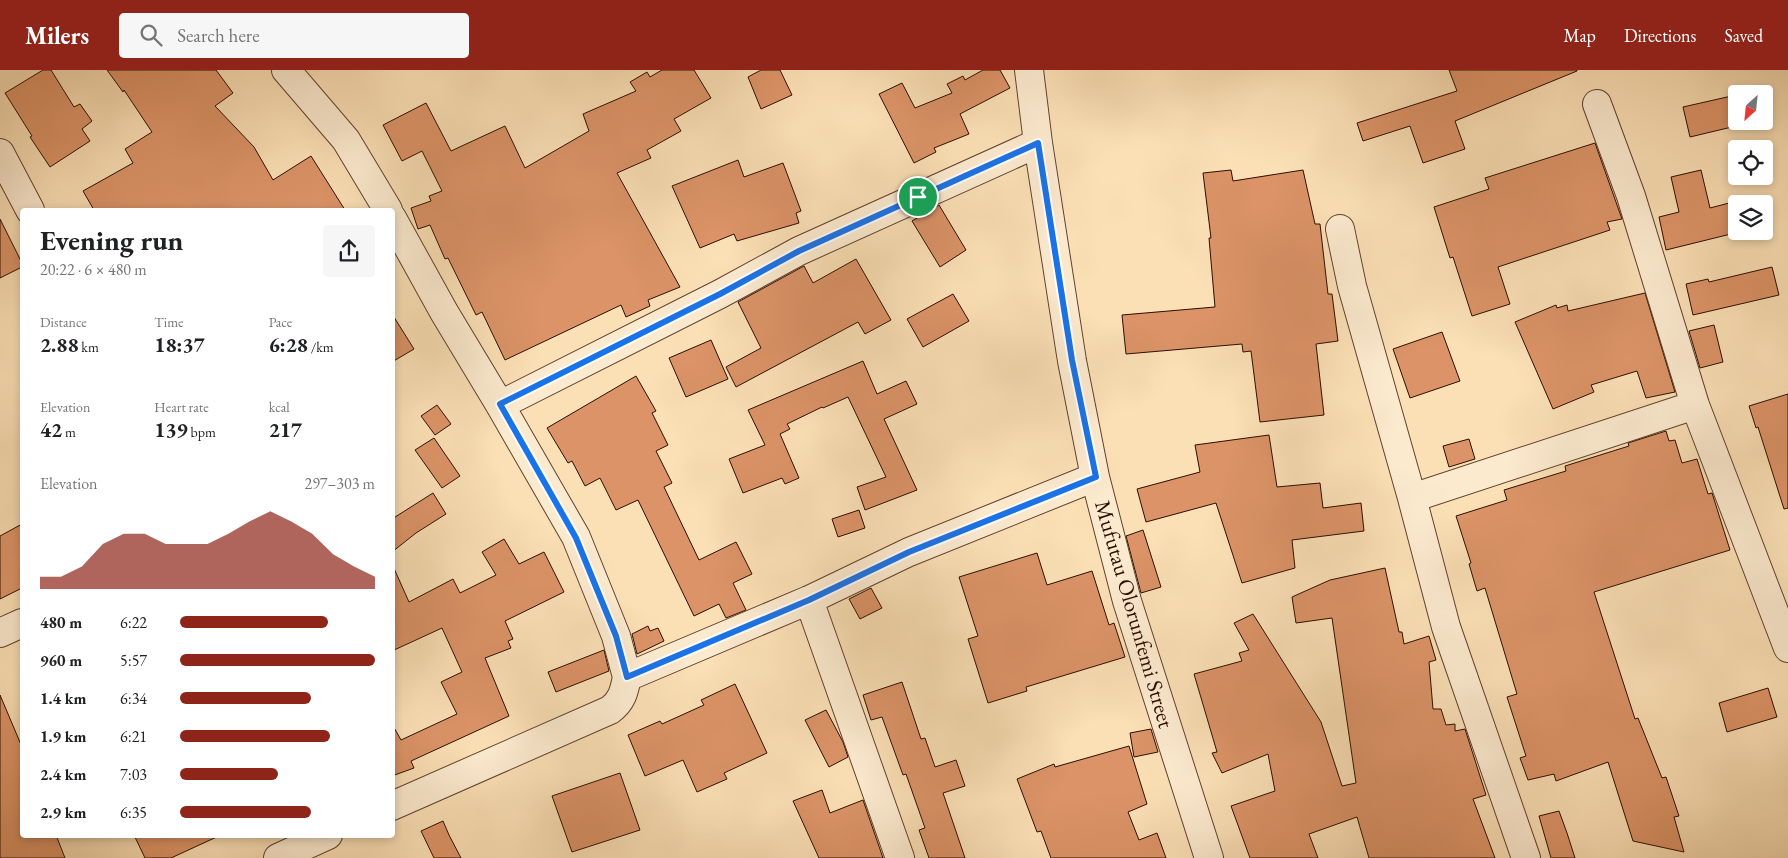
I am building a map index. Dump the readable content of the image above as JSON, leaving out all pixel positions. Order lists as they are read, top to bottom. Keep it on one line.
{"streets":{"street":["Mufutau Olorunfemi Street"]},"north":"bottom left","page":{"header":"Milers","search":"Search here","nav":["Map","Directions","Saved"],"heading":["Evening run","20:22 · 6 × 480 m"],"stats":[["Distance","2.88 km"],["Time","18:37"],["Pace","6:28 /km"],["Elevation","42 m"],["Heart rate","139 bpm"],["kcal","217"]],"chart":["Elevation","297–303 m"],"list":[{"name":"480 m","note":"6:22"},{"name":"960 m","note":"5:57"},{"name":"1.4 km","note":"6:34"},{"name":"1.9 km","note":"6:21"},{"name":"2.4 km","note":"7:03"},{"name":"2.9 km","note":"6:35"}]}}
